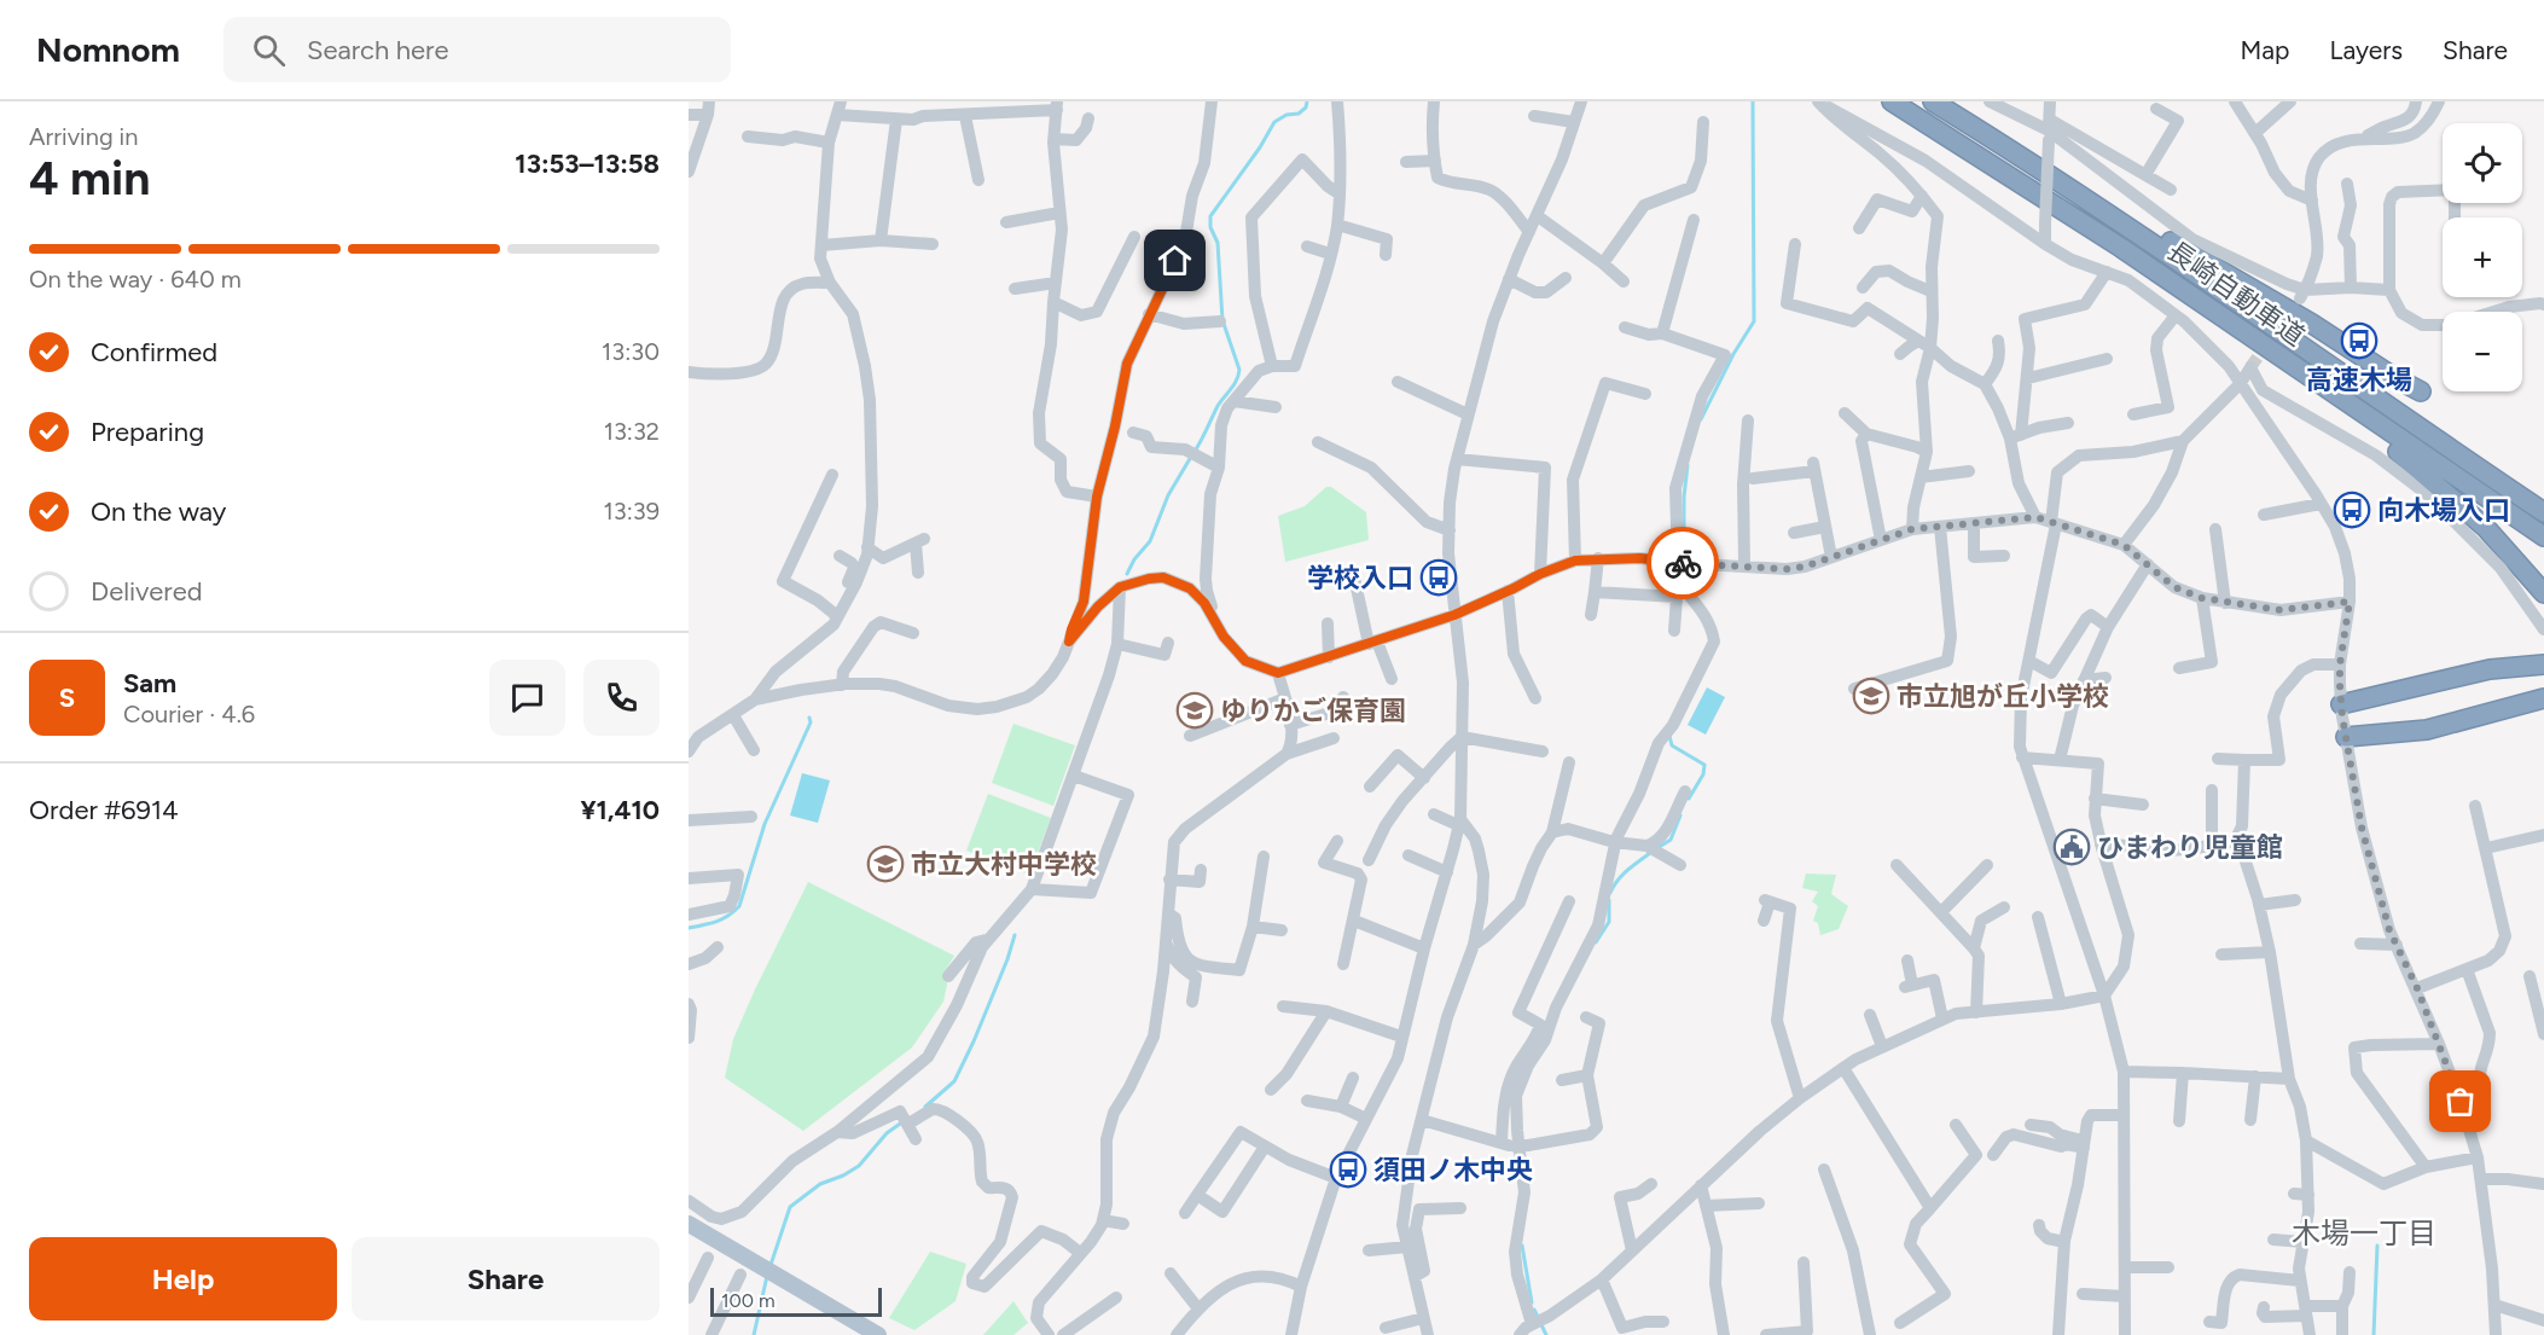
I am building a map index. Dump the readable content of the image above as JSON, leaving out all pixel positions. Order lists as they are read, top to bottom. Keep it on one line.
{"streets":{"highway":["長崎自動車道"]},"districts":["木場一丁目"],"places":{"bus stop":["高速木場","向木場入口","学校入口","須田ノ木中央"],"school or university":["市立旭が丘小学校","ゆりかご保育園","市立大村中学校"],"public building":["ひまわり児童館"]},"scale_bar":"100 m","page":{"header":"Nomnom","search":"Search here","nav":["Map","Layers","Share"],"heading":["4 min","Arriving in","13:53–13:58"],"panel":["Sam","Courier · 4.6","Order #6914","¥1,410"],"map_buttons":["+","−"],"bar":"On the way · 640 m","list":[["Confirmed","13:30"],["Preparing","13:32"],["On the way","13:39"],"Delivered"],"round":"S","buttons":["Help","Share"],"scale":"100 m"}}
